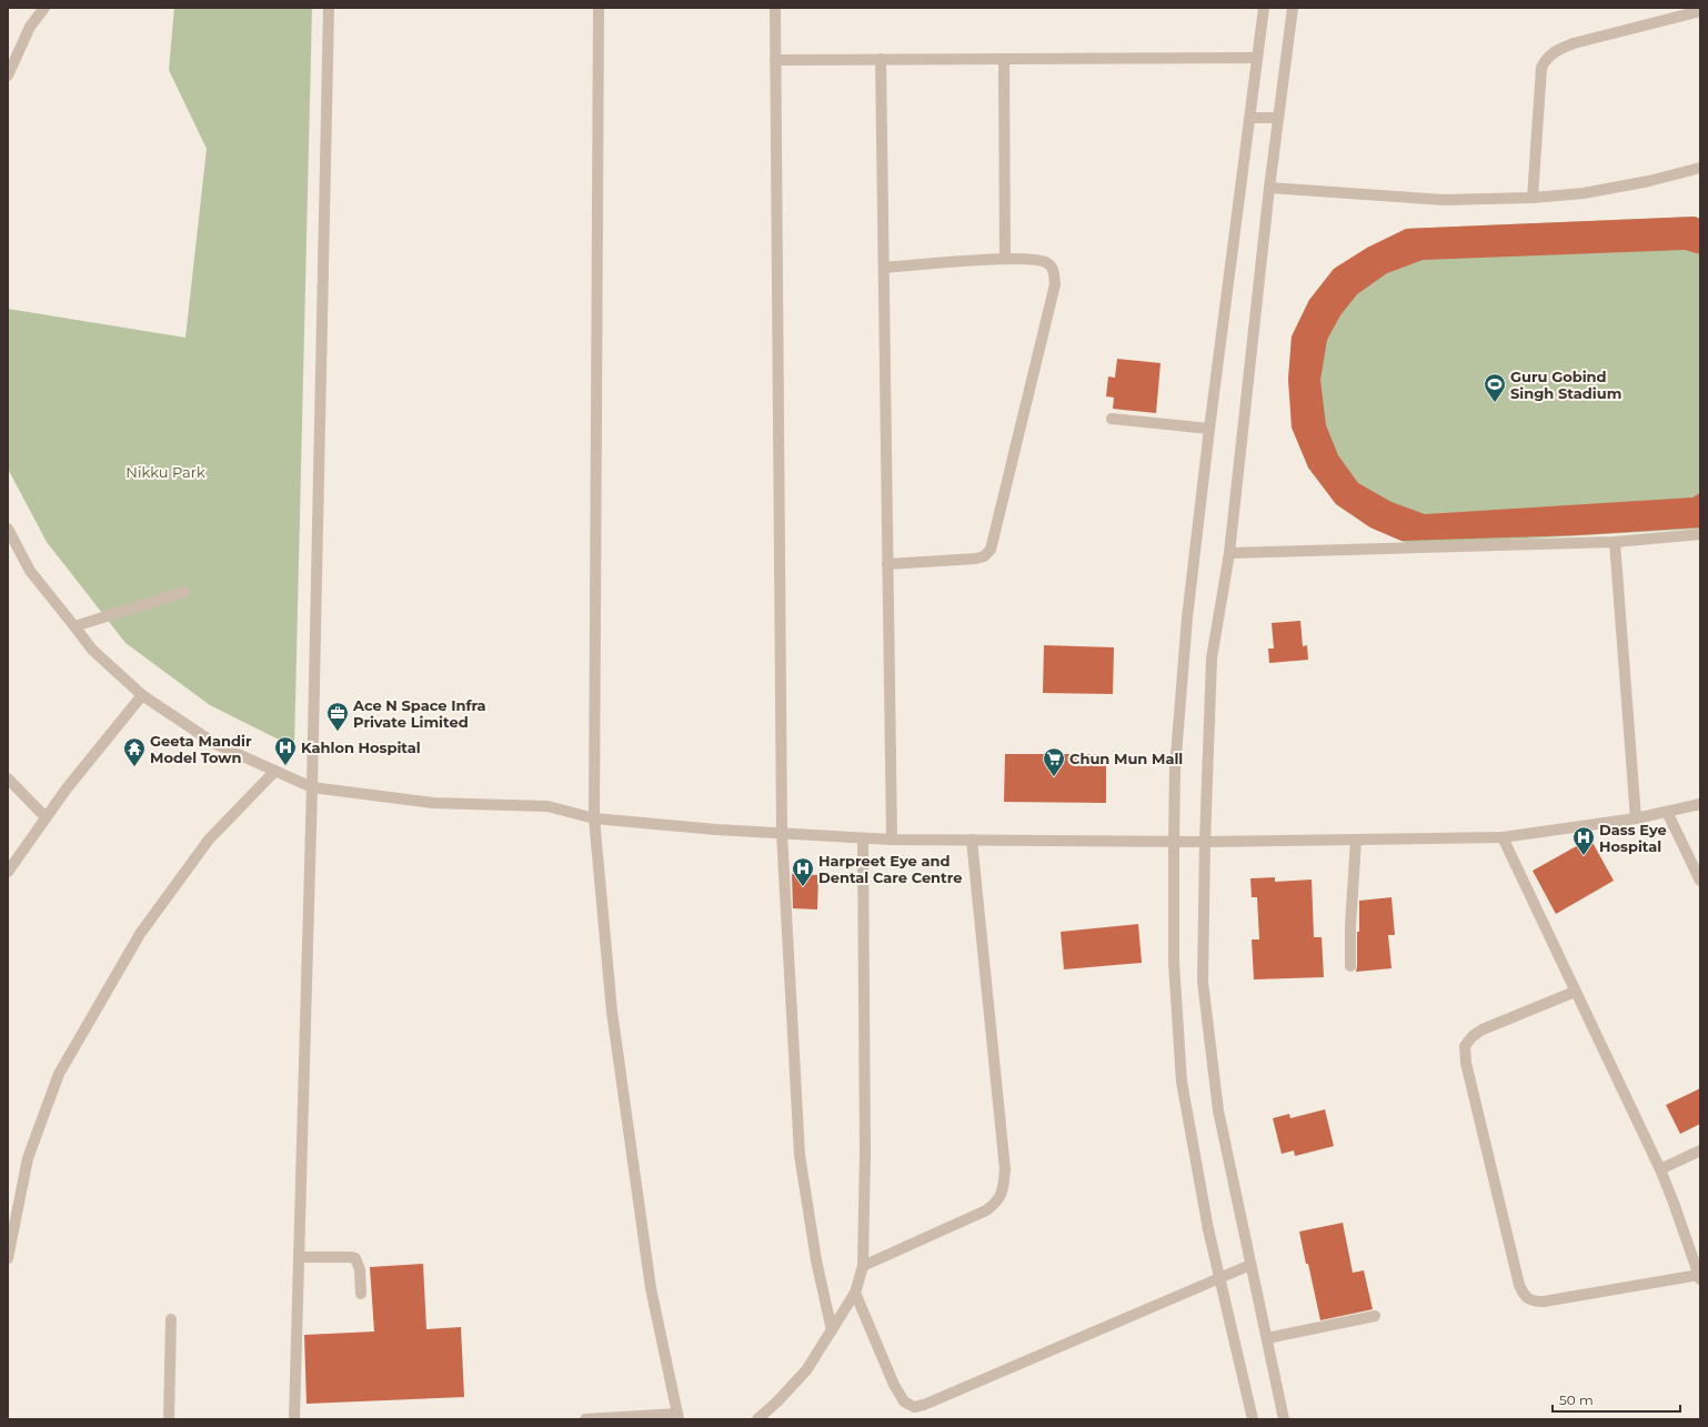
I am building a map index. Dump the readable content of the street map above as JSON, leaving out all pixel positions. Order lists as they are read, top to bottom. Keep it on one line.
{"parks":["Nikku Park"],"places":{"sports":["Guru Gobind Singh Stadium"],"office":["Ace N Space Infra Private Limited"],"hospital":["Kahlon Hospital","Dass Eye Hospital","Harpreet Eye and Dental Care Centre"],"temple":["Geeta Mandir Model Town"],"supermarket":["Chun Mun Mall"]},"scale_bar":"50 m"}
